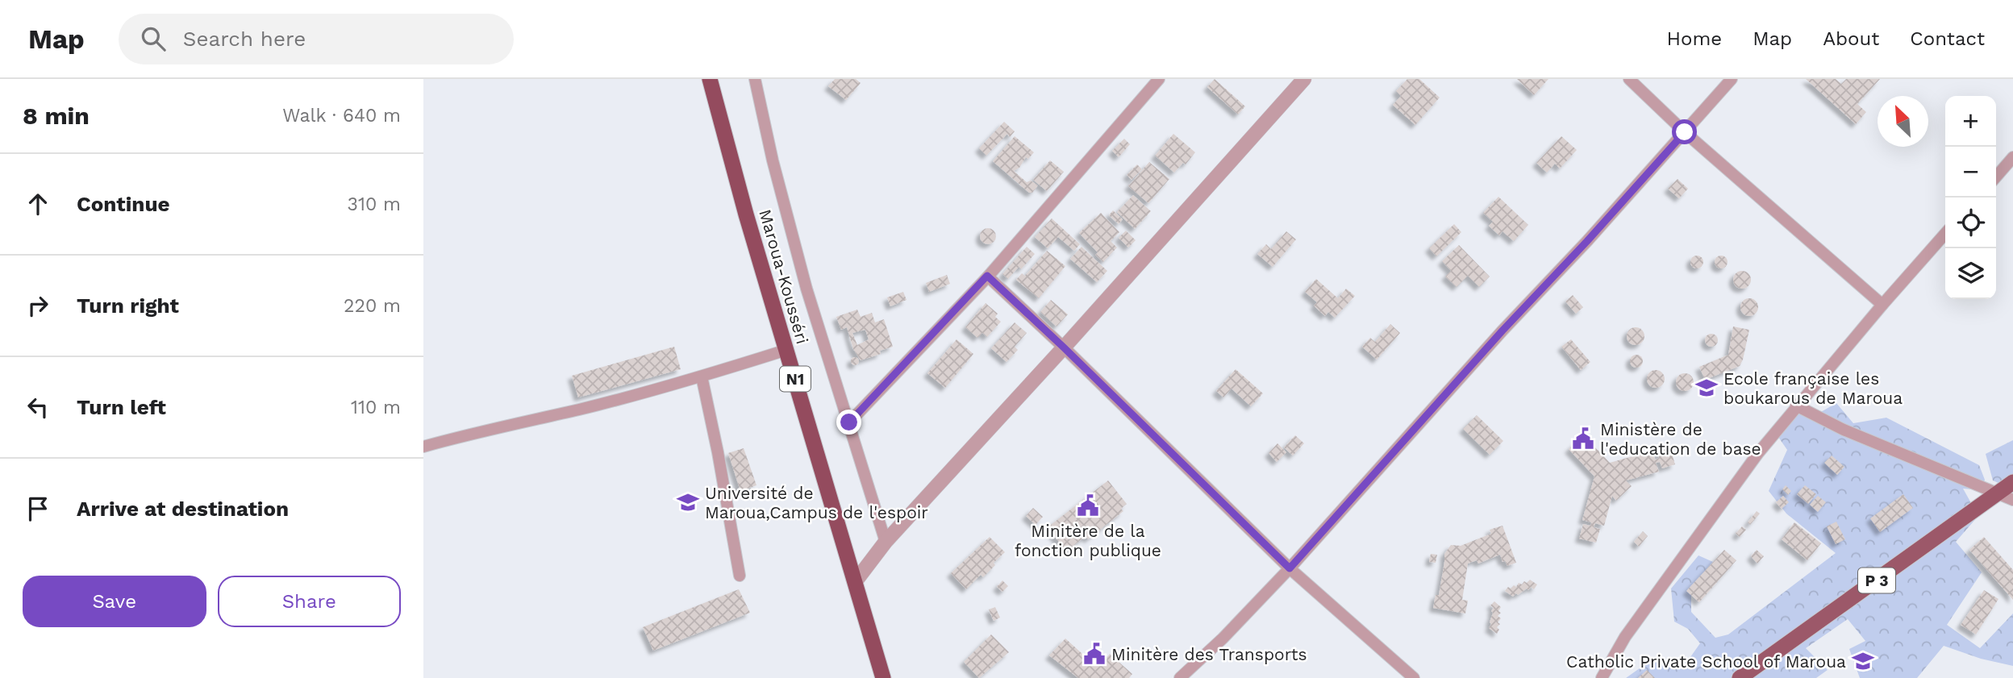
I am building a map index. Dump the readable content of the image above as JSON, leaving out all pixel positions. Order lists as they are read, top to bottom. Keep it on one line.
{"streets":{"highway":["Maroua-Kousséri","N1"],"main road":["P 3"]},"places":{"school or university":["Ecole française les boukarous de Maroua","Université de Maroua,Campus de l'espoir","Catholic Private School of Maroua"],"public building":["Ministère de l'education de base","Minitère de la fonction publique","Minitère des Transports"]},"north":"top left","page":{"header":"Map","search":"Search here","nav":["Home","Map","About","Contact"],"heading":["8 min","Walk · 640 m"],"map_buttons":["+","−"],"list":[["Continue","310 m"],["Turn right","220 m"],["Turn left","110 m"],"Arrive at destination"],"buttons":["Save","Share"]}}
